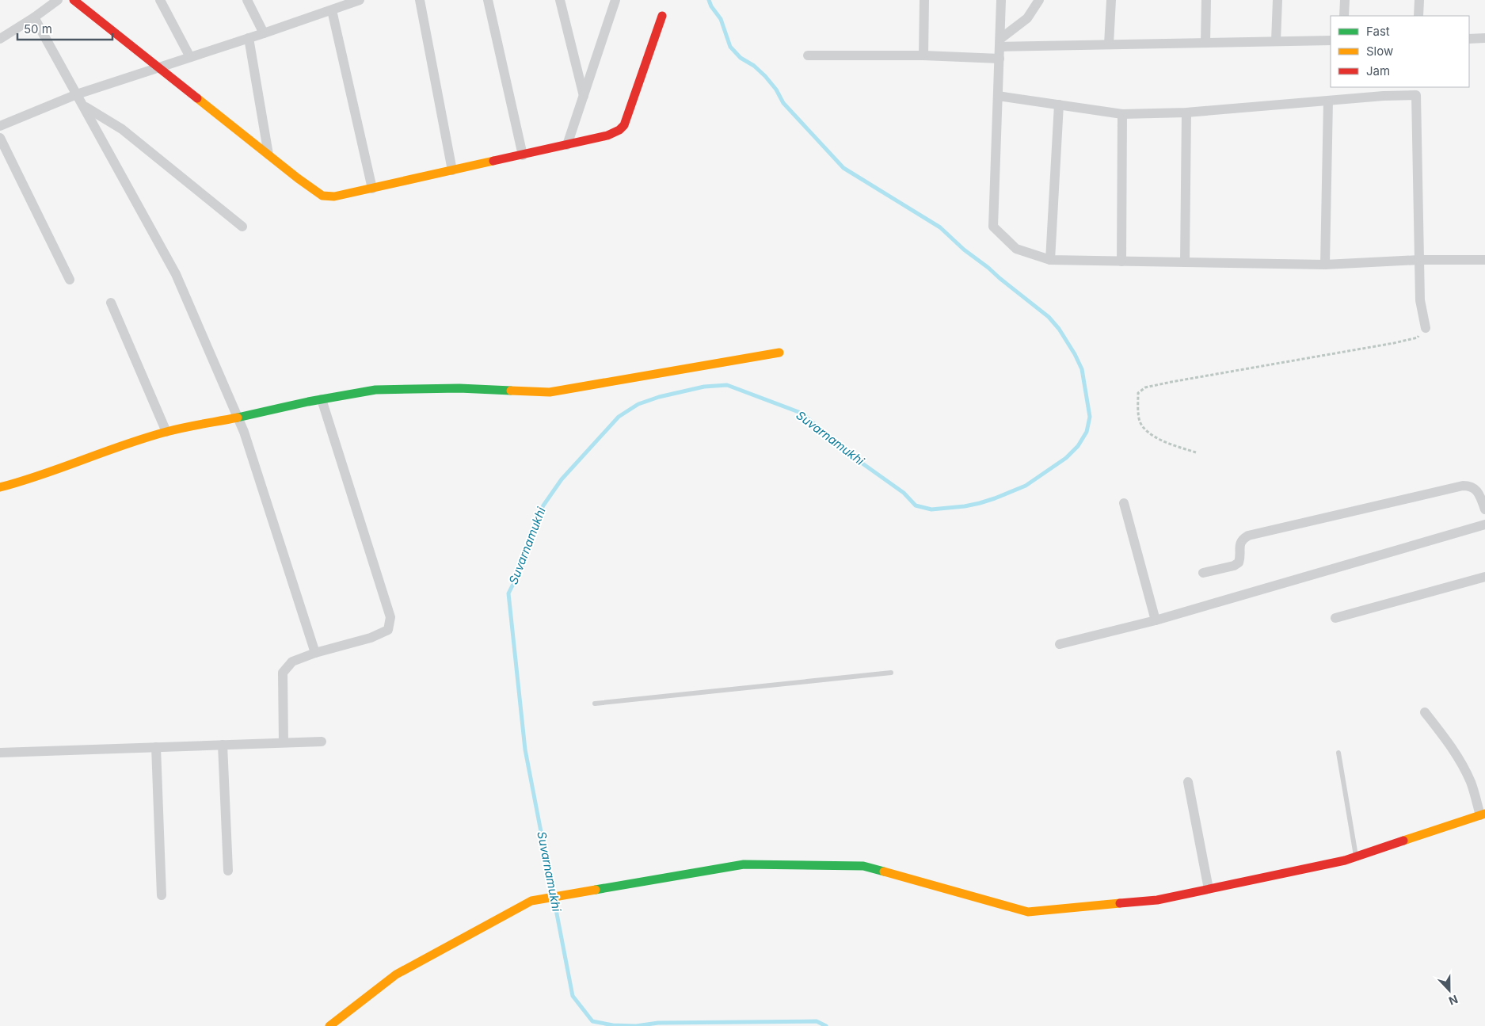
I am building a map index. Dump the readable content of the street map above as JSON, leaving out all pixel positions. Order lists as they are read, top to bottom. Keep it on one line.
{"water":["Suvarnamukhi"],"legend":["Fast","Slow","Jam"],"scale_bar":"50 m","north":"bottom"}
